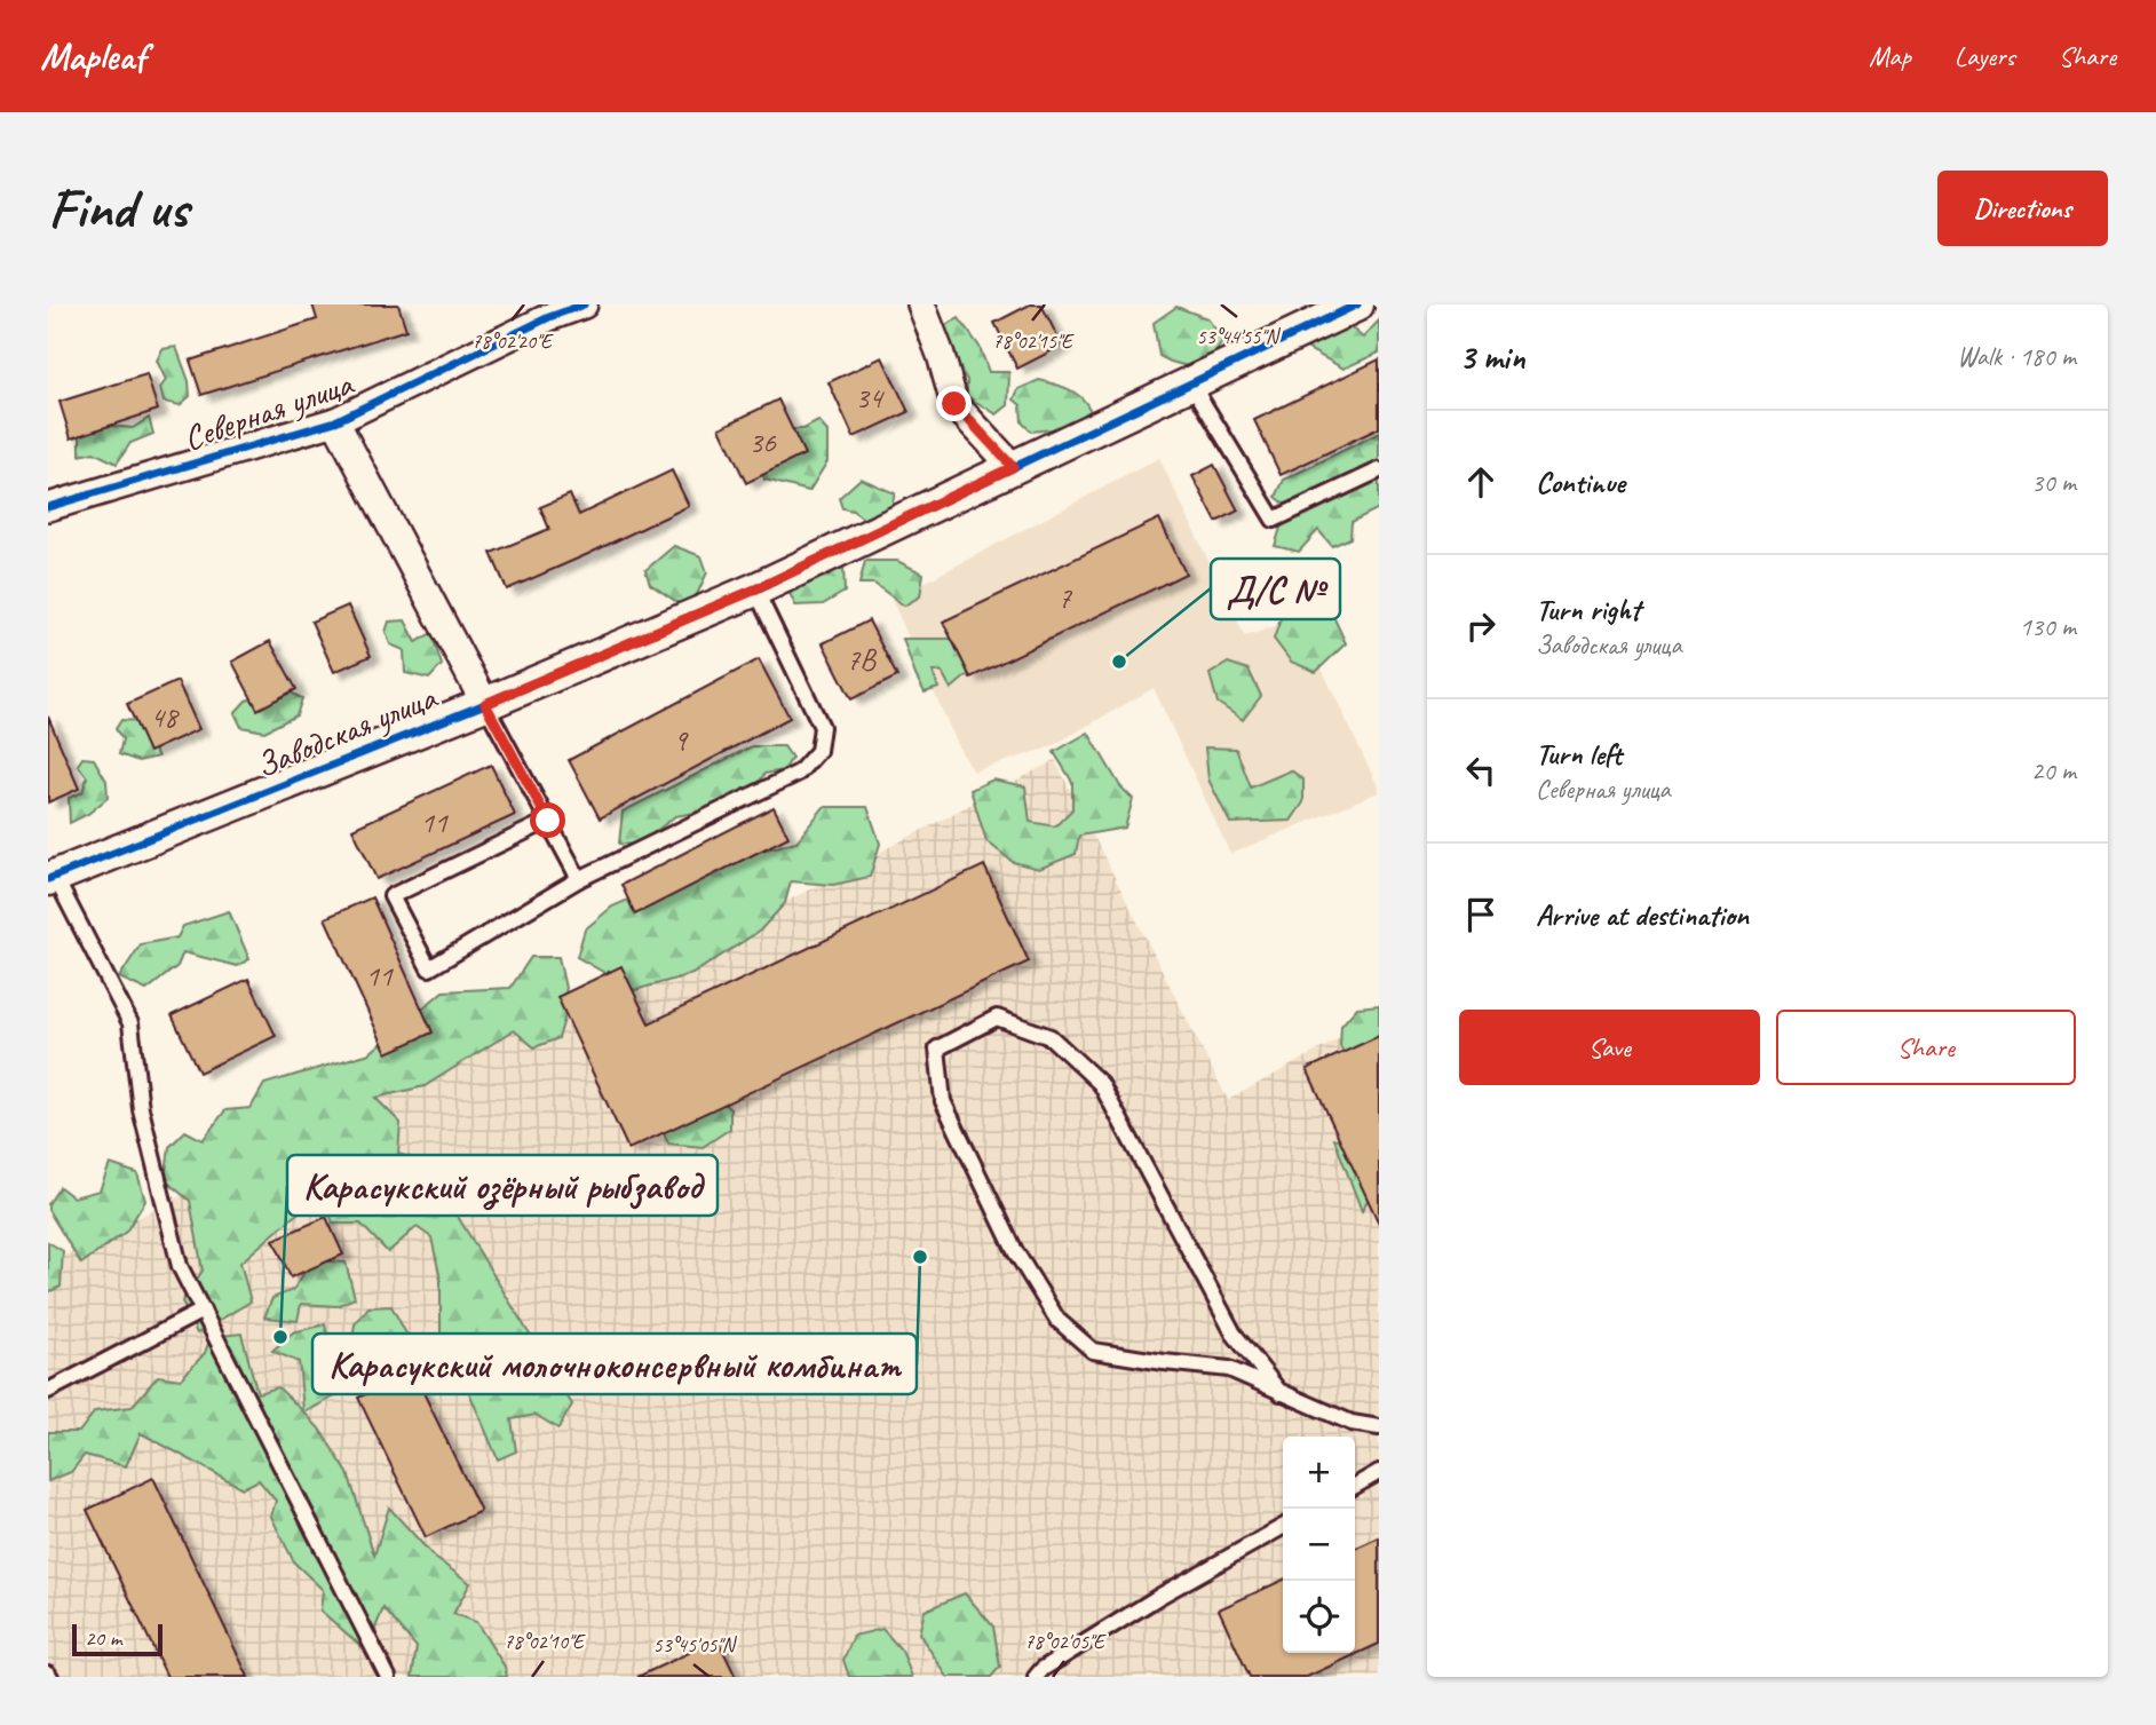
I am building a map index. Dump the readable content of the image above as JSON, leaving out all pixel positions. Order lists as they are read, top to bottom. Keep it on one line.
{"streets":{"street":["Северная улица","Заводская улица"]},"places":["Д/С №","Карасукский молочноконсервный комбинат","Карасукский озёрный рыбзавод"],"house_numbers":["34","36","7","7В","48","9","11","11"],"scale_bar":"20 m","page":{"header":"Mapleaf","nav":["Map","Layers","Share"],"buttons":["Directions",["Save","Share"]],"title":"Find us","heading":["3 min","Walk · 180 m"],"list":[["Continue","30 m"],["Turn right","Заводская улица","130 m"],["Turn left","Северная улица","20 m"],"Arrive at destination"],"map_buttons":["+","−"],"scale":"20 m"},"coordinates":["53°44'55\"N","78°02'20\"E","78°02'15\"E","78°02'10\"E","78°02'05\"E","53°45'05\"N"]}
